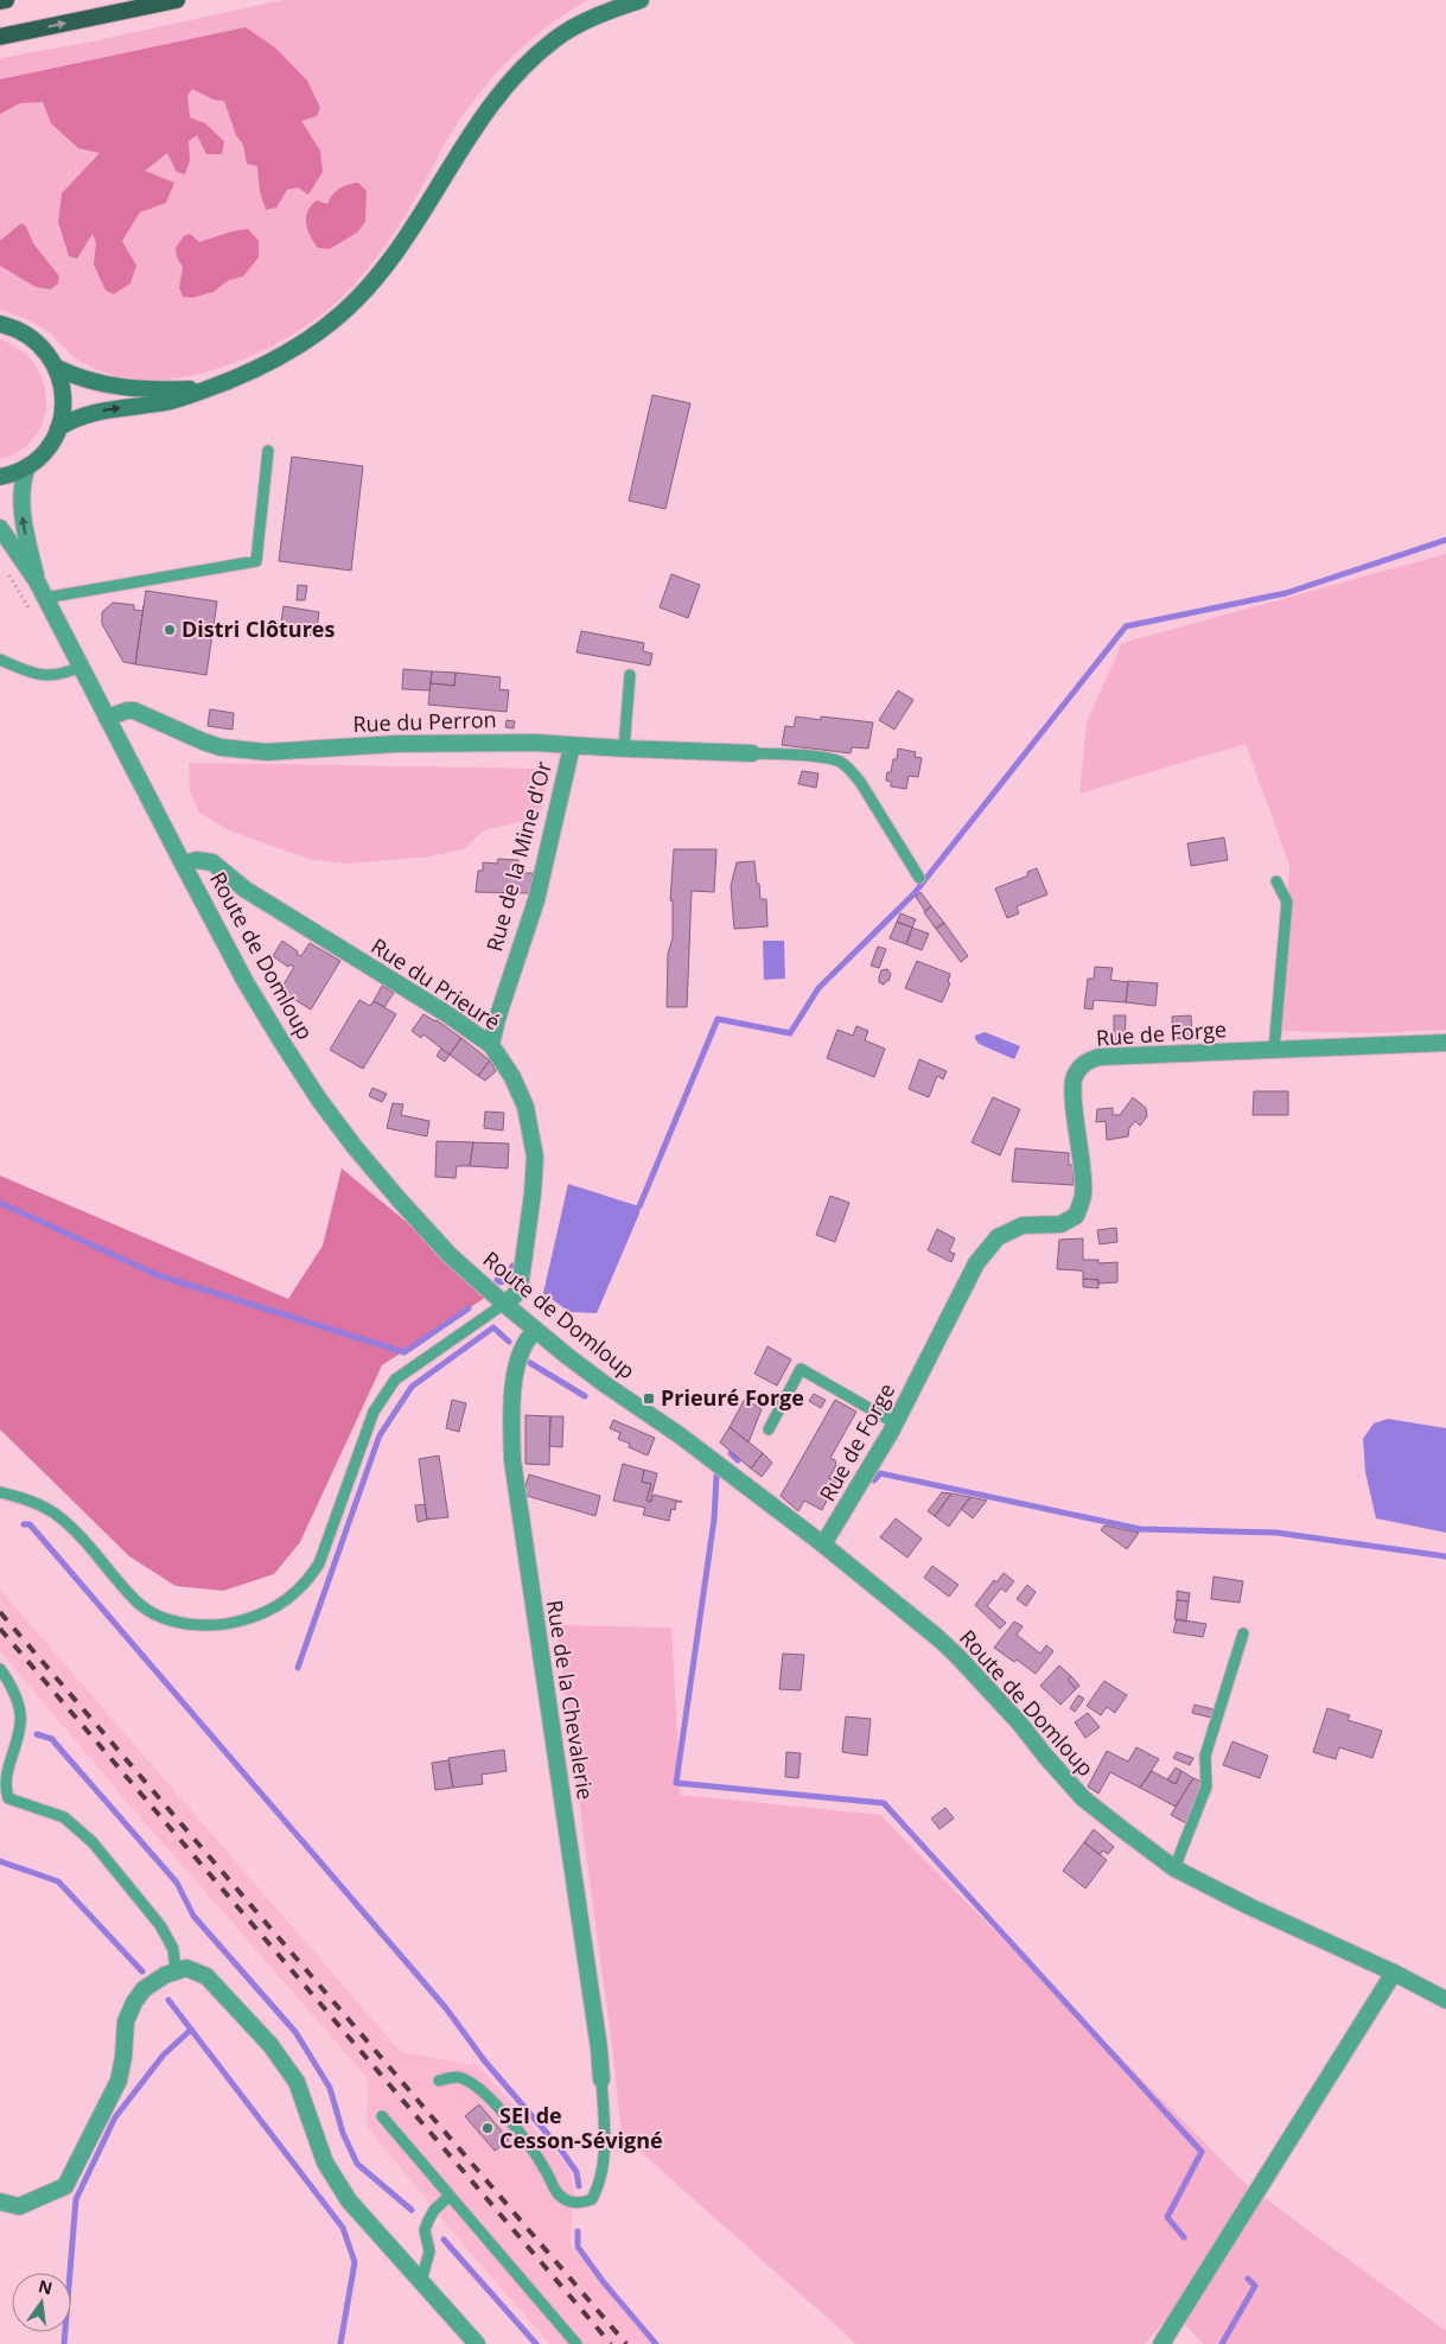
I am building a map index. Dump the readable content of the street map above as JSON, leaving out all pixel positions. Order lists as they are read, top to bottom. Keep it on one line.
{"streets":{"street":["Rue du Perron","Rue de la Mine d'Or","Route de Domloup","Rue du Prieuré","Rue de Forge","Rue de la Chevalerie"]},"crossings":[["Rue du Perron","Rue de la Mine d'Or"],["Rue du Perron","Route de Domloup"],["Rue de la Mine d'Or","Rue du Prieuré"],["Route de Domloup","Rue du Prieuré"],["Route de Domloup","Rue de Forge"],["Route de Domloup","Rue de la Chevalerie"]],"places":{"other":["Distri Clôtures","SEI de Cesson-Sévigné"],"transit":["Prieuré Forge"]},"north":"top"}
